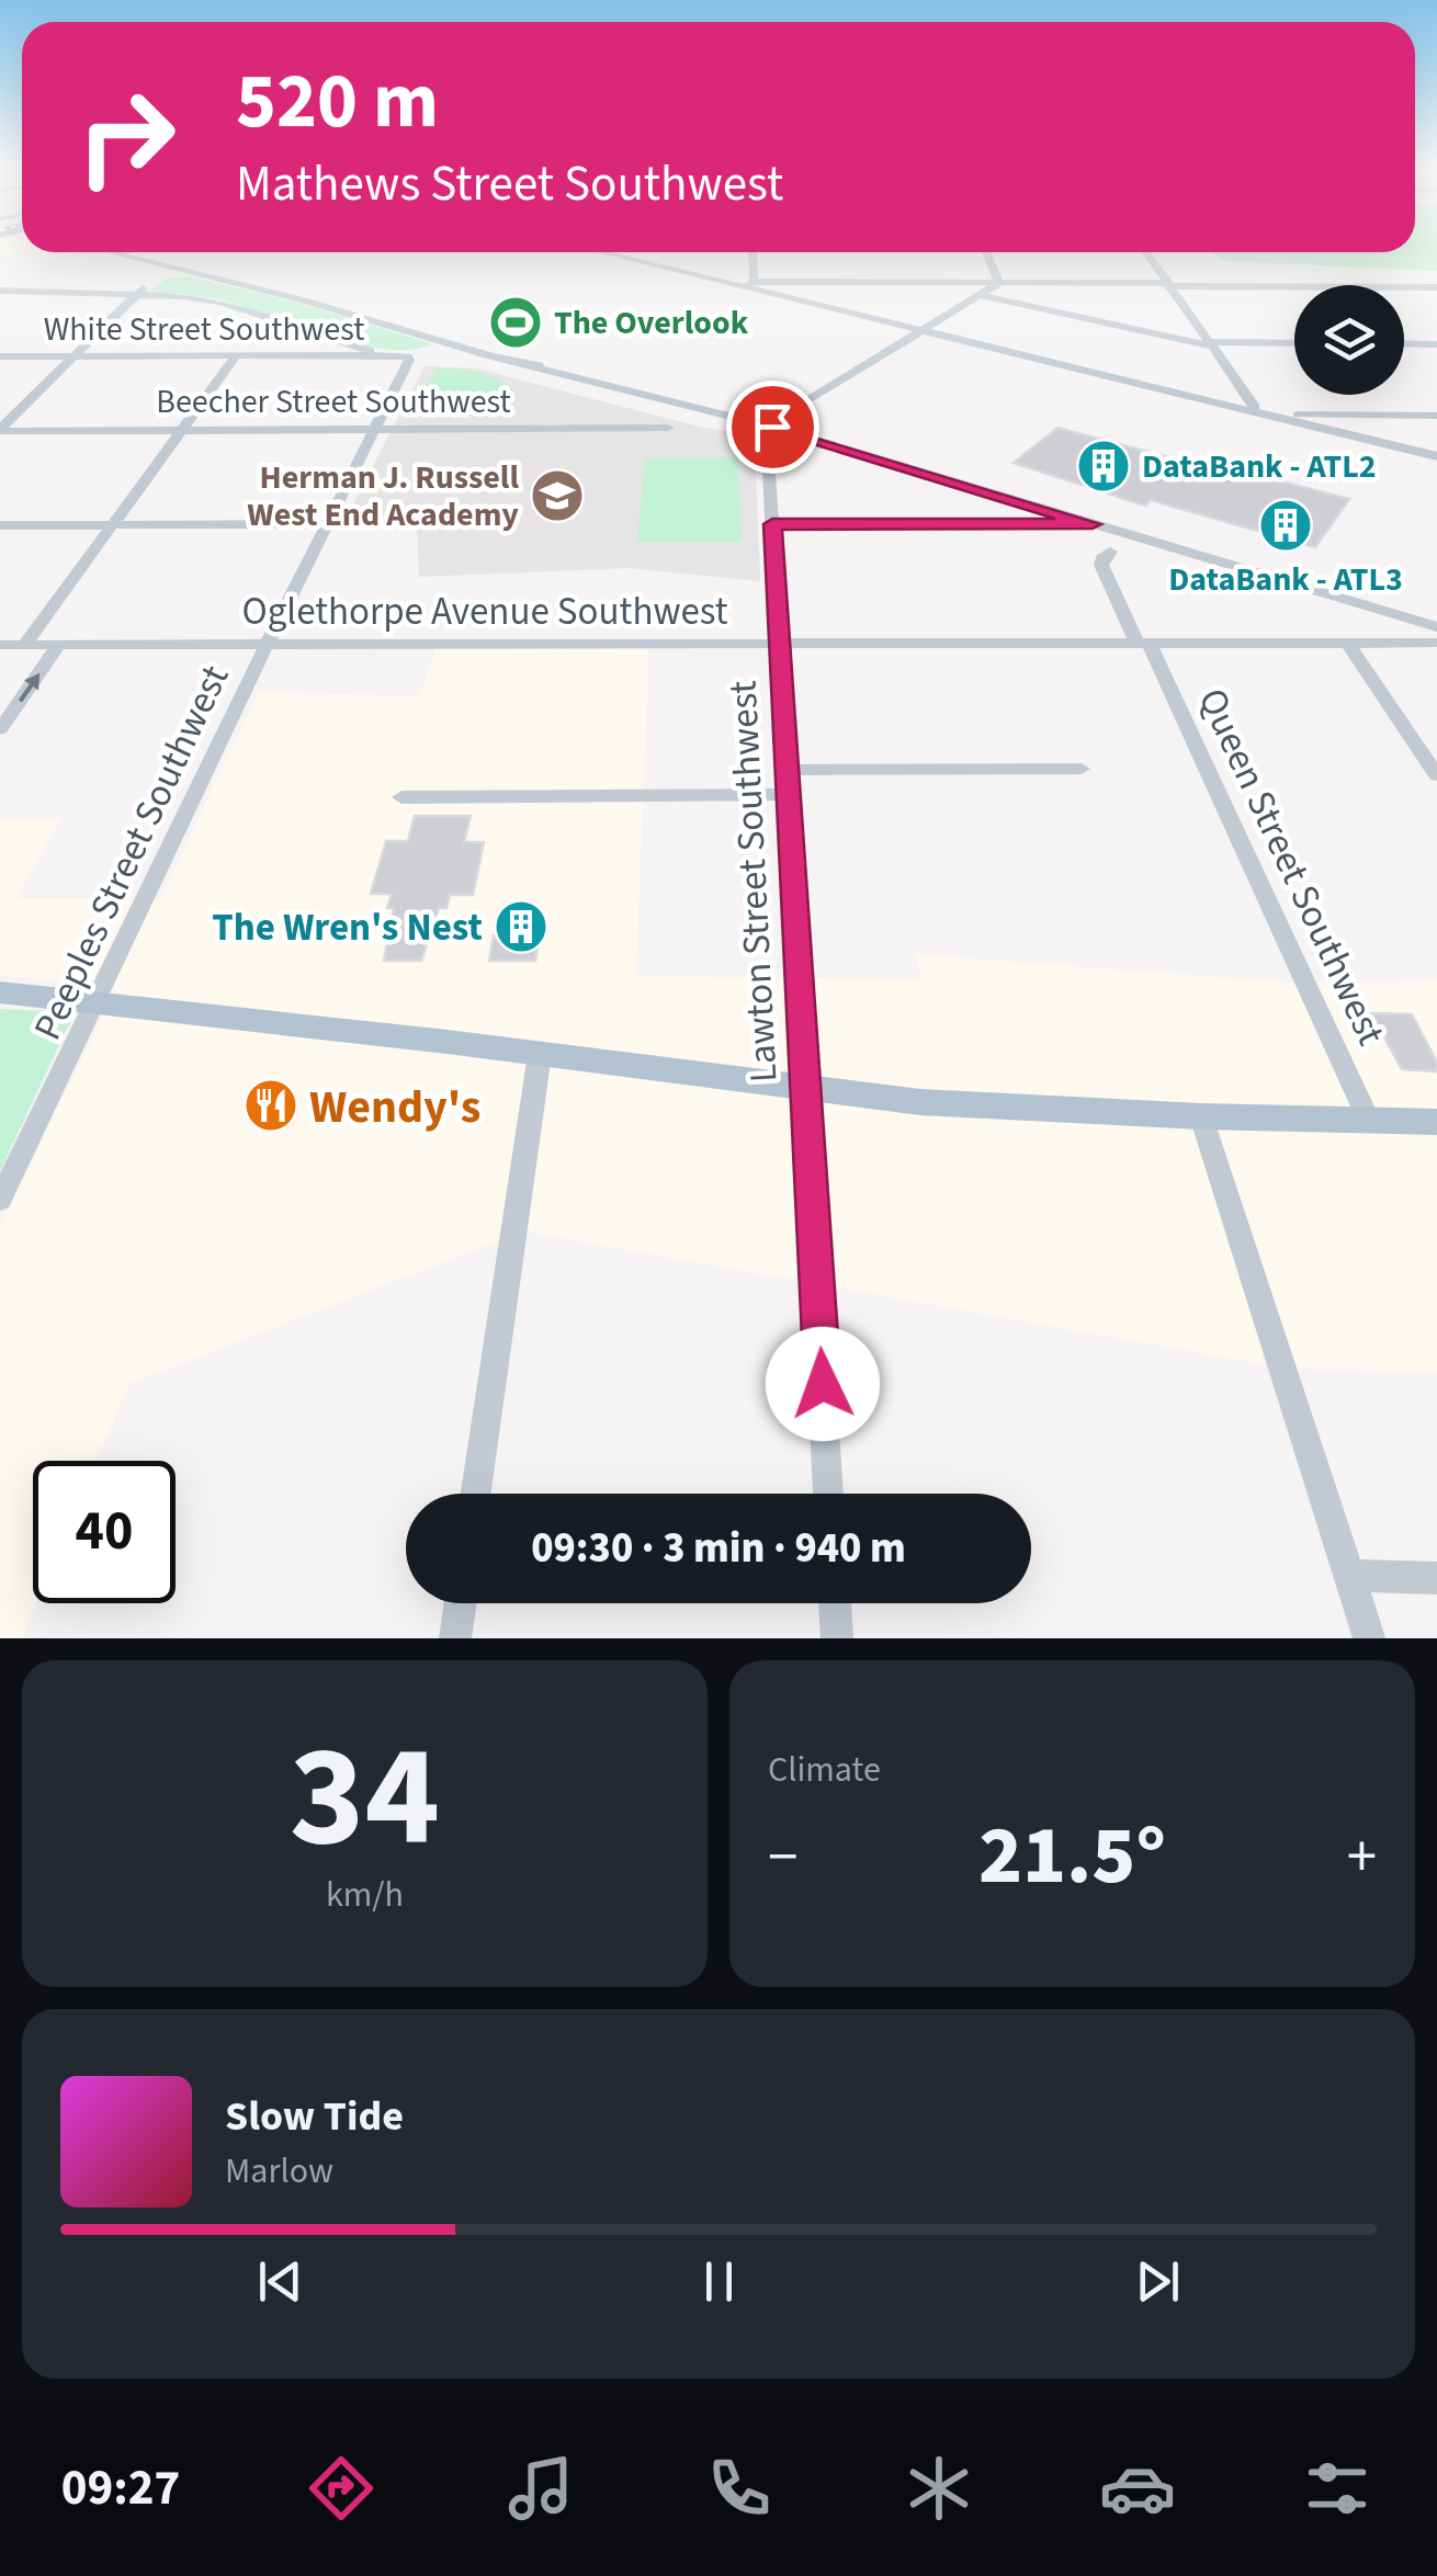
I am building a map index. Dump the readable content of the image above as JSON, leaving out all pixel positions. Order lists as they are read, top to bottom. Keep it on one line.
{"streets":{"street":["White Street Southwest","Beecher Street Southwest","Oglethorpe Avenue Southwest","Peeples Street Southwest","Queen Street Southwest","Lawton Street Southwest"]},"crossings":[["White Street Southwest","Peeples Street Southwest"],["Beecher Street Southwest","Peeples Street Southwest"],["Oglethorpe Avenue Southwest","Peeples Street Southwest"],["Oglethorpe Avenue Southwest","Queen Street Southwest"],["Oglethorpe Avenue Southwest","Lawton Street Southwest"]],"places":{"sports":["The Overlook"],"building":["DataBank - ATL2","DataBank - ATL3","The Wren's Nest"],"school or university":["Herman J. Russell West End Academy"],"restaurant":["Wendy's"]},"page":{"turn":["520 m","Mathews Street Southwest"],"limit":"40","trip":"09:30 · 3 min · 940 m","tile":[["34","km/h"],"Climate"],"heat":["−","21.5°","+"],"song":["Slow Tide","Marlow"],"tabs":"09:27"}}
